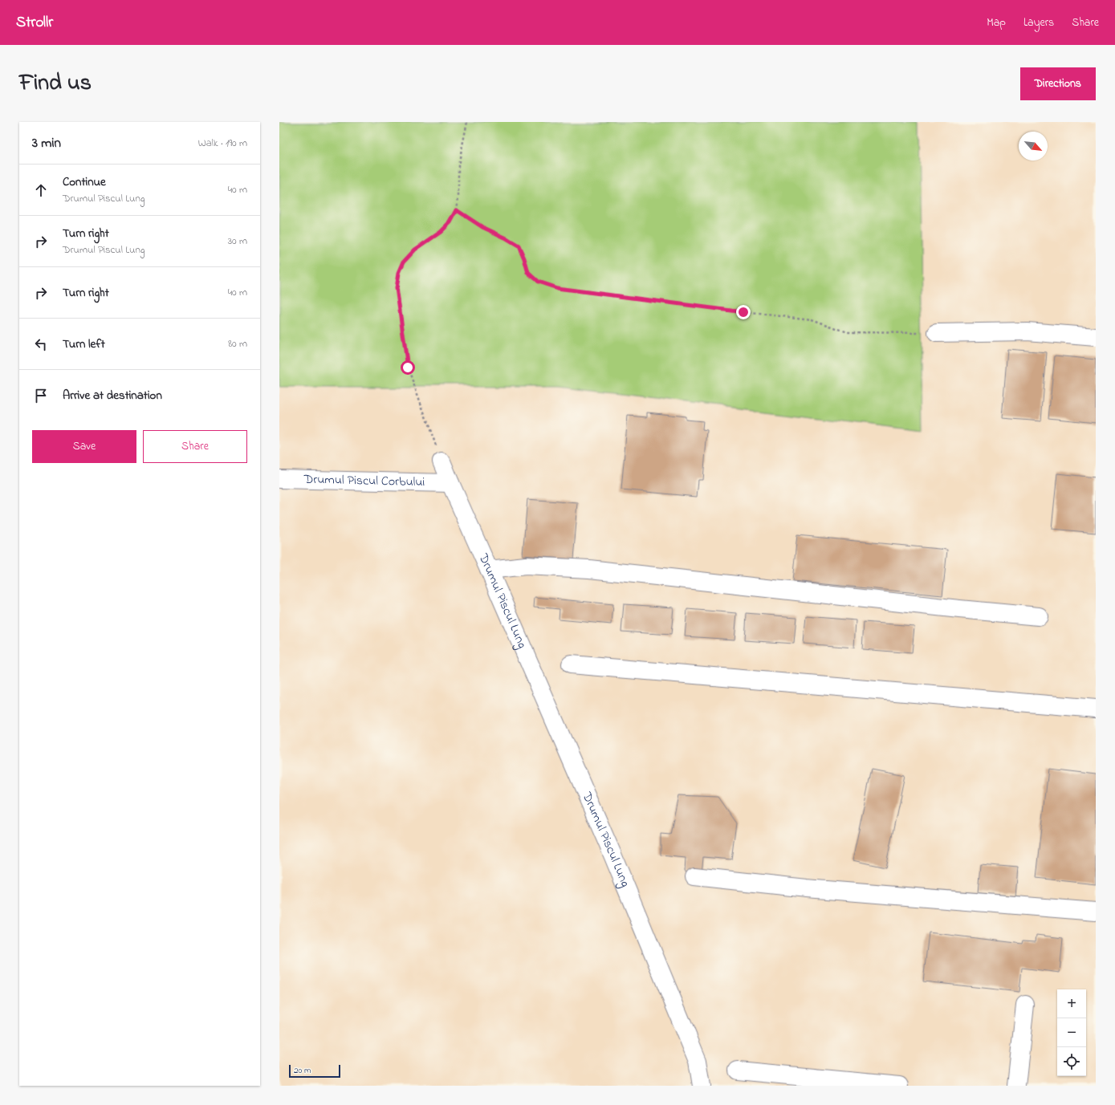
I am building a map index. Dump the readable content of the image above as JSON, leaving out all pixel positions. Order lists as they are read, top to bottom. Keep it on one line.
{"streets":{"street":["Drumul Piscul Corbului","Drumul Piscul Lung"]},"crossings":[["Drumul Piscul Corbului","Drumul Piscul Lung"]],"scale_bar":"20 m","north":"bottom right","page":{"header":"Strollr","nav":["Map","Layers","Share"],"title":"Find us","buttons":["Directions",["Save","Share"]],"heading":["3 min","Walk · 190 m"],"list":[["Continue","Drumul Piscul Lung","40 m"],["Turn right","Drumul Piscul Lung","30 m"],["Turn right","40 m"],["Turn left","80 m"],"Arrive at destination"],"map_buttons":["+","−"],"scale":"20 m"}}
